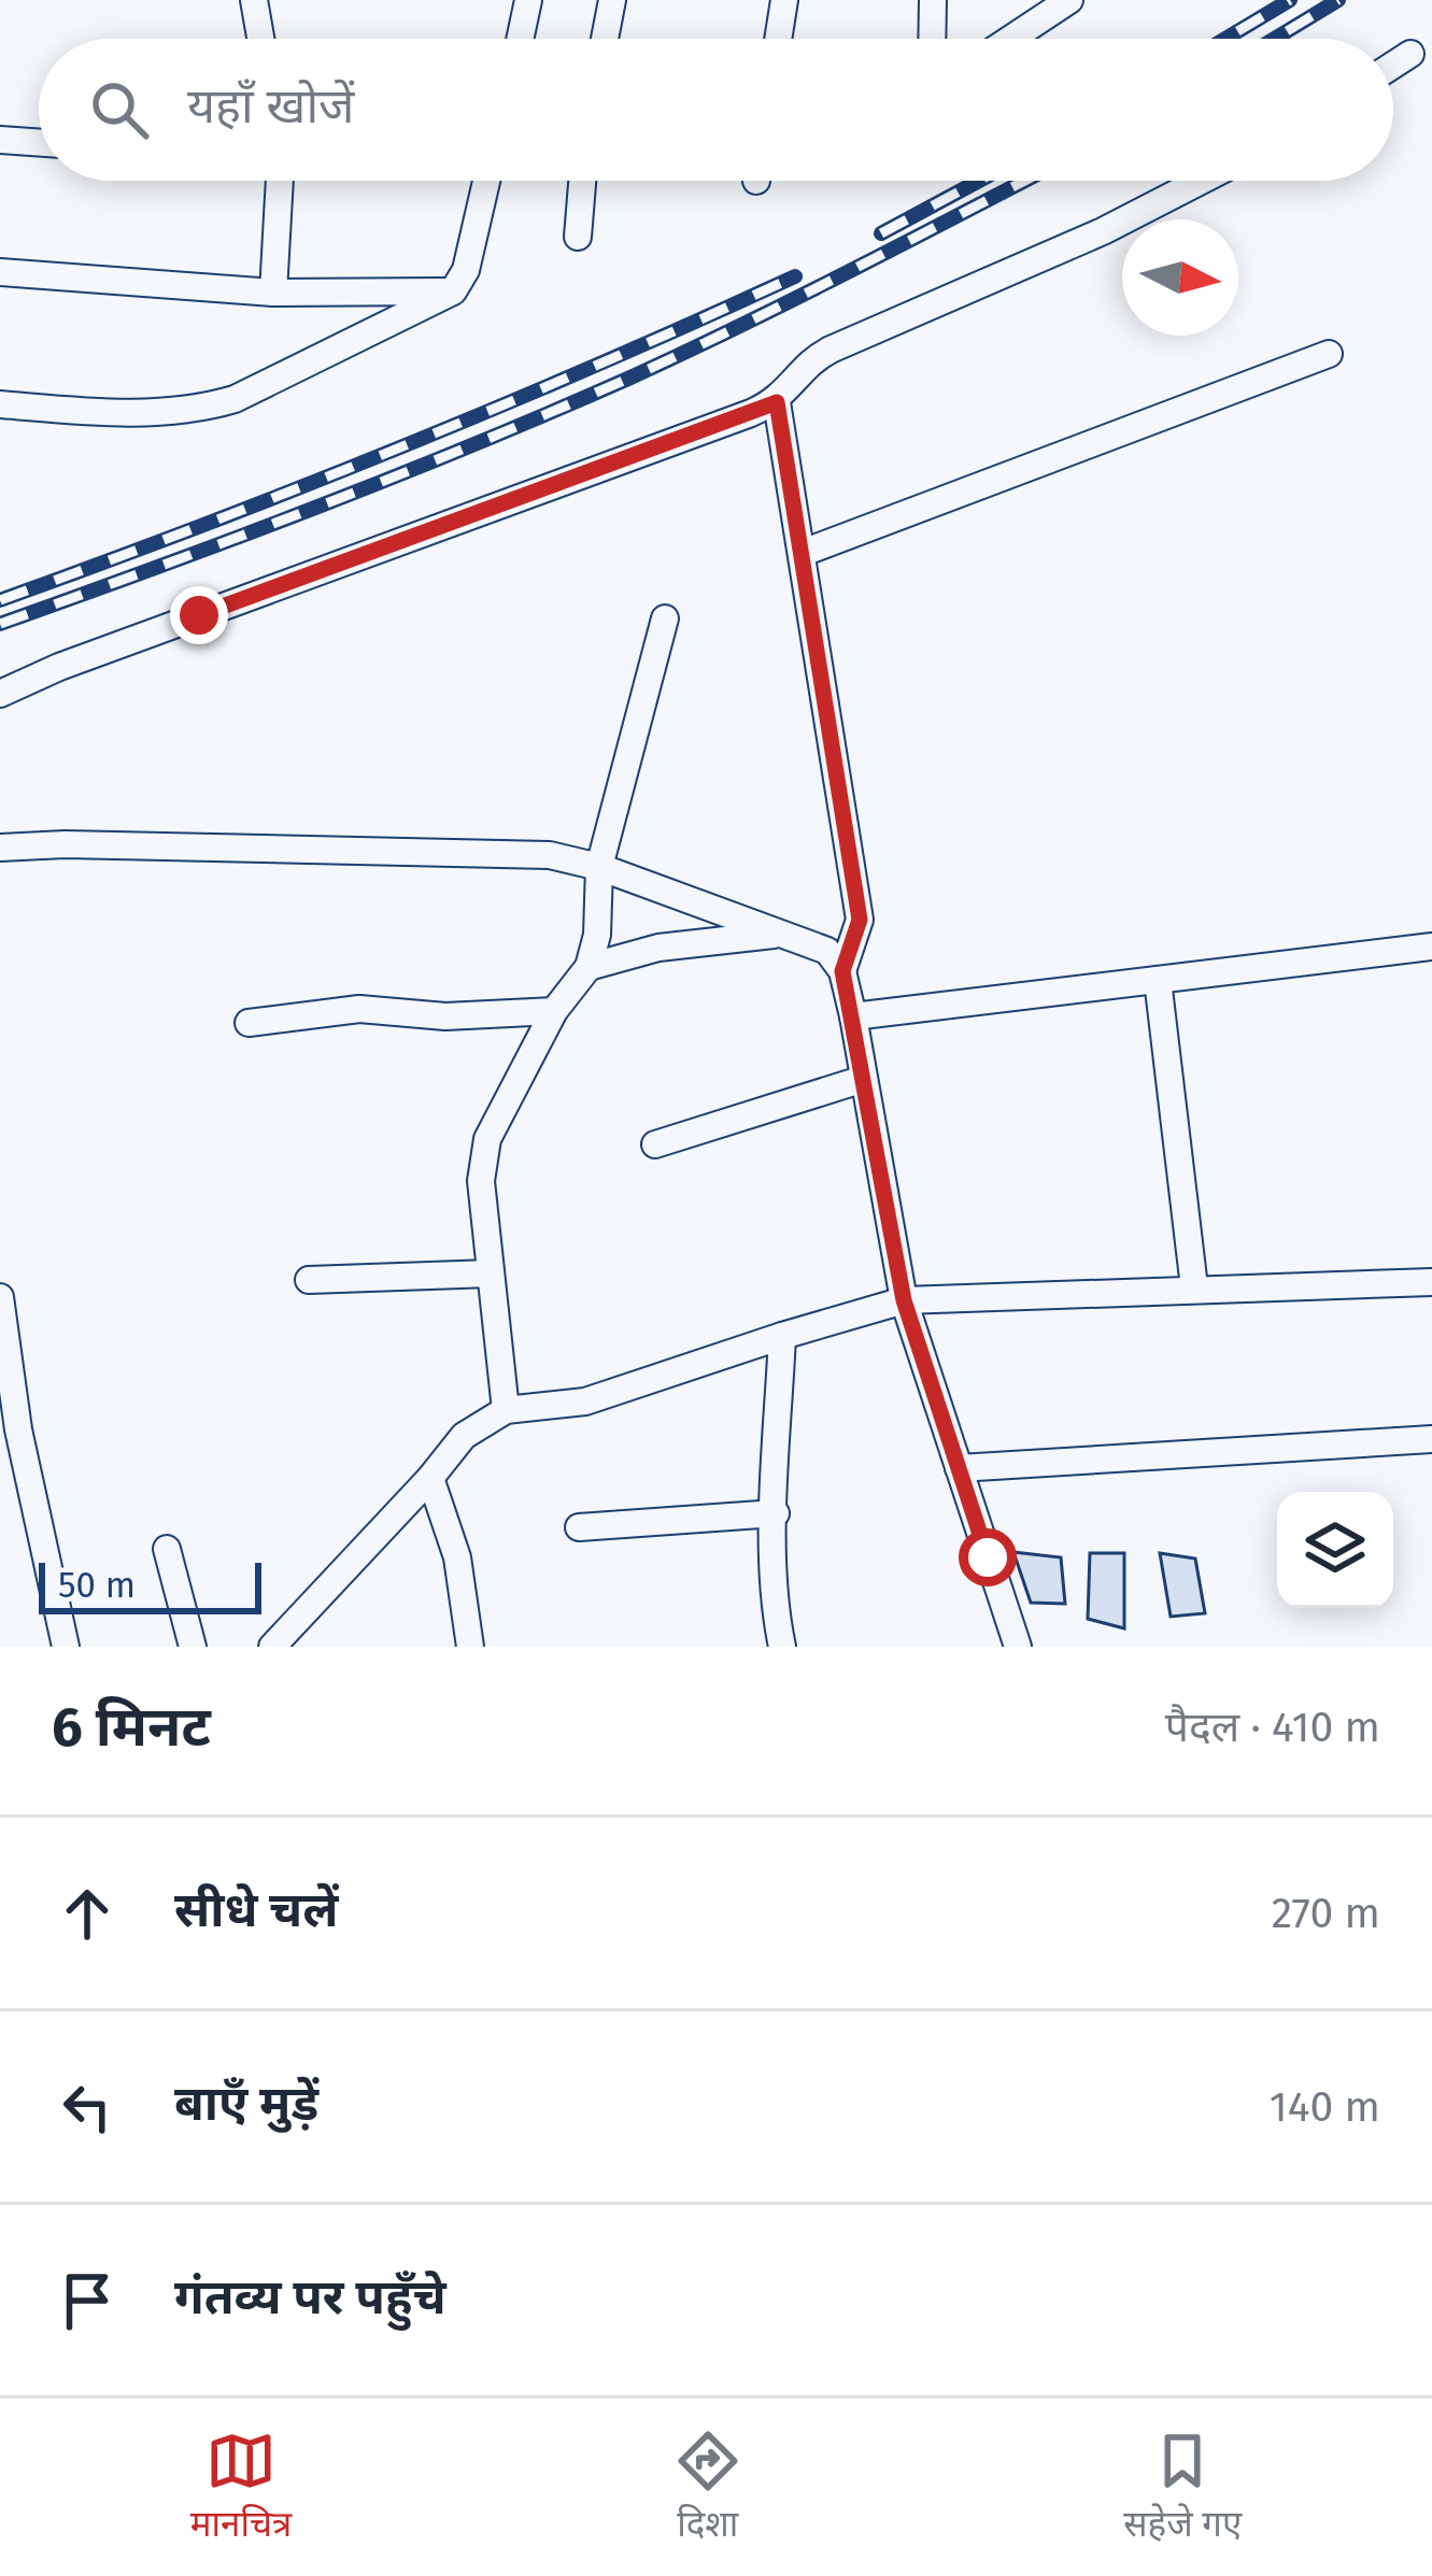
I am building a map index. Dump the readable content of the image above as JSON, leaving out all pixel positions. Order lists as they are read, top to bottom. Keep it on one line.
{"scale_bar":"50 m","north":"right","page":{"search":"यहाँ खोजें","scale":"50 m","heading":["6 मिनट","पैदल · 410 m"],"list":[["सीधे चलें","270 m"],["बाएँ मुड़ें","140 m"],"गंतव्य पर पहुँचे"],"nav":["मानचित्र","दिशा","सहेजे गए"]}}
